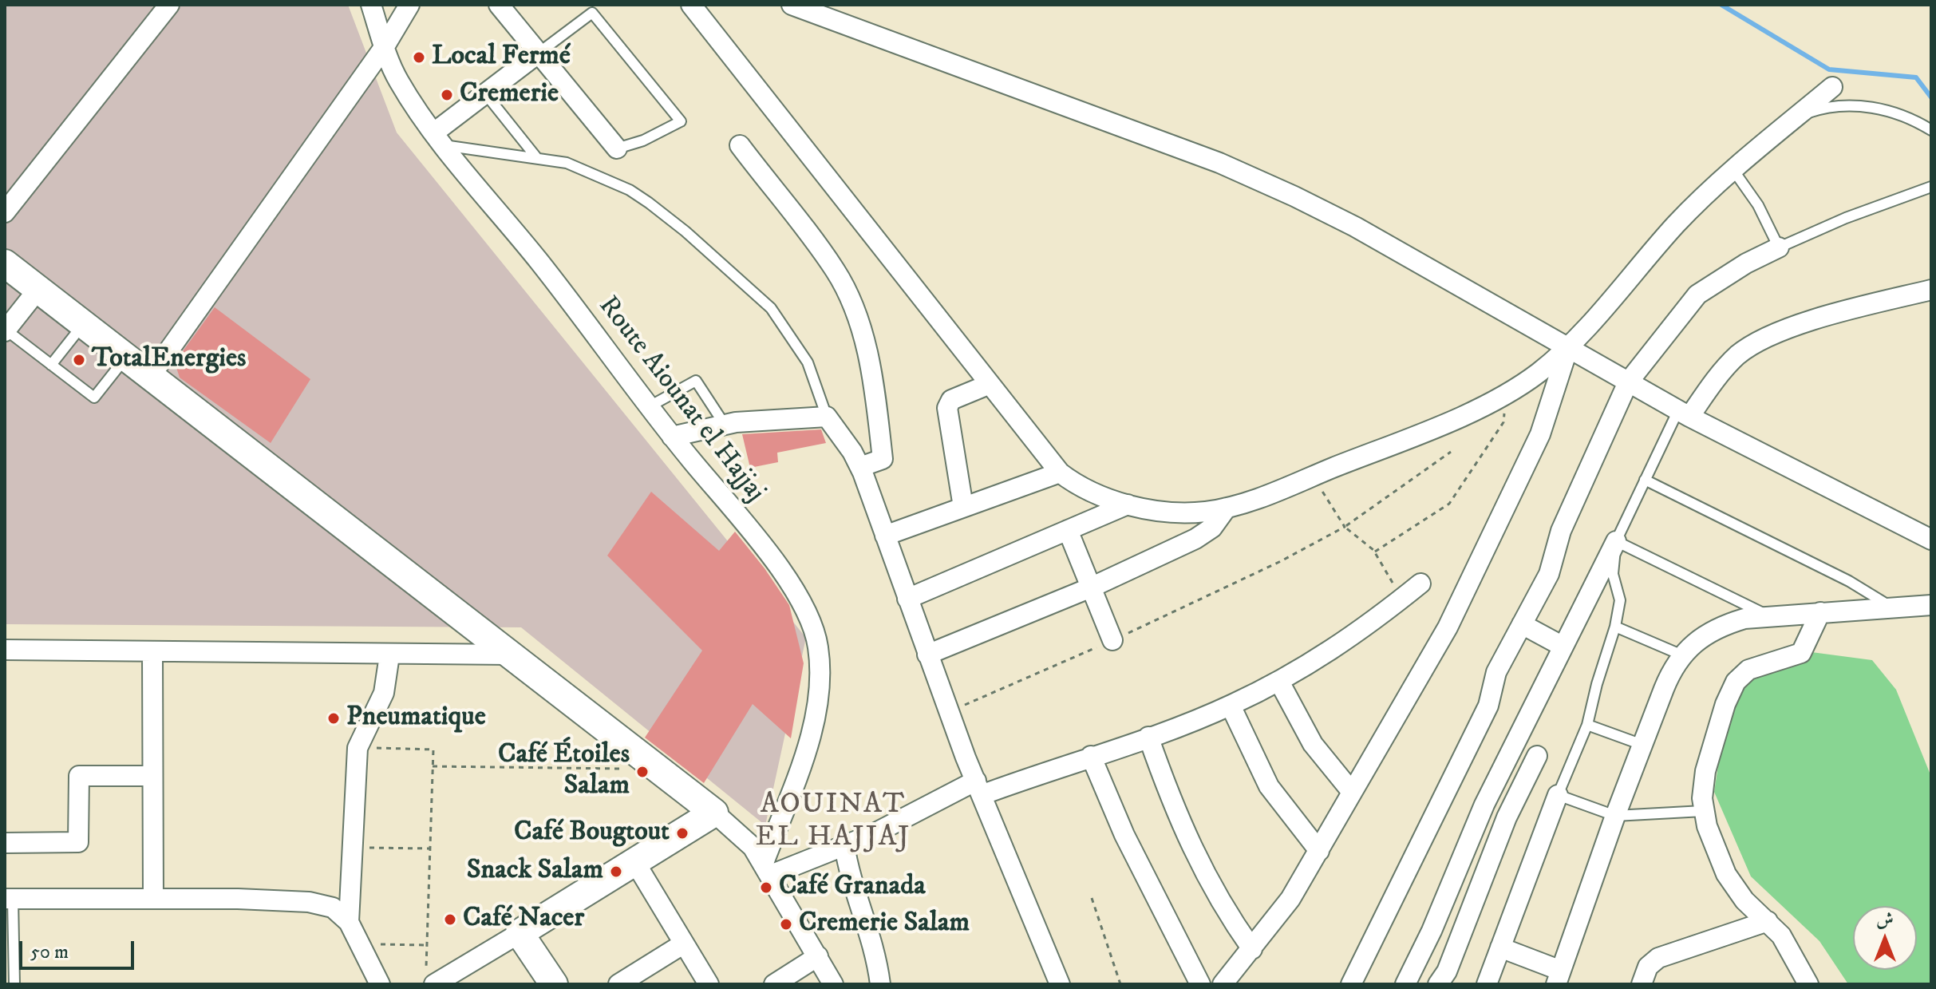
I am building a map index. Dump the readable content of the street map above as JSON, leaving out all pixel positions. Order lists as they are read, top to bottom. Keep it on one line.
{"streets":{"street":["Route Aiounat el Hajjaj"]},"districts":["AOUINAT EL HAJJAJ"],"places":["Local Fermé","Cremerie","TotalEnergies","Pneumatique","Café Étoiles Salam","Café Bougtout","Snack Salam","Café Granada","Café Nacer","Cremerie Salam"],"scale_bar":"50 m","north":"top"}
